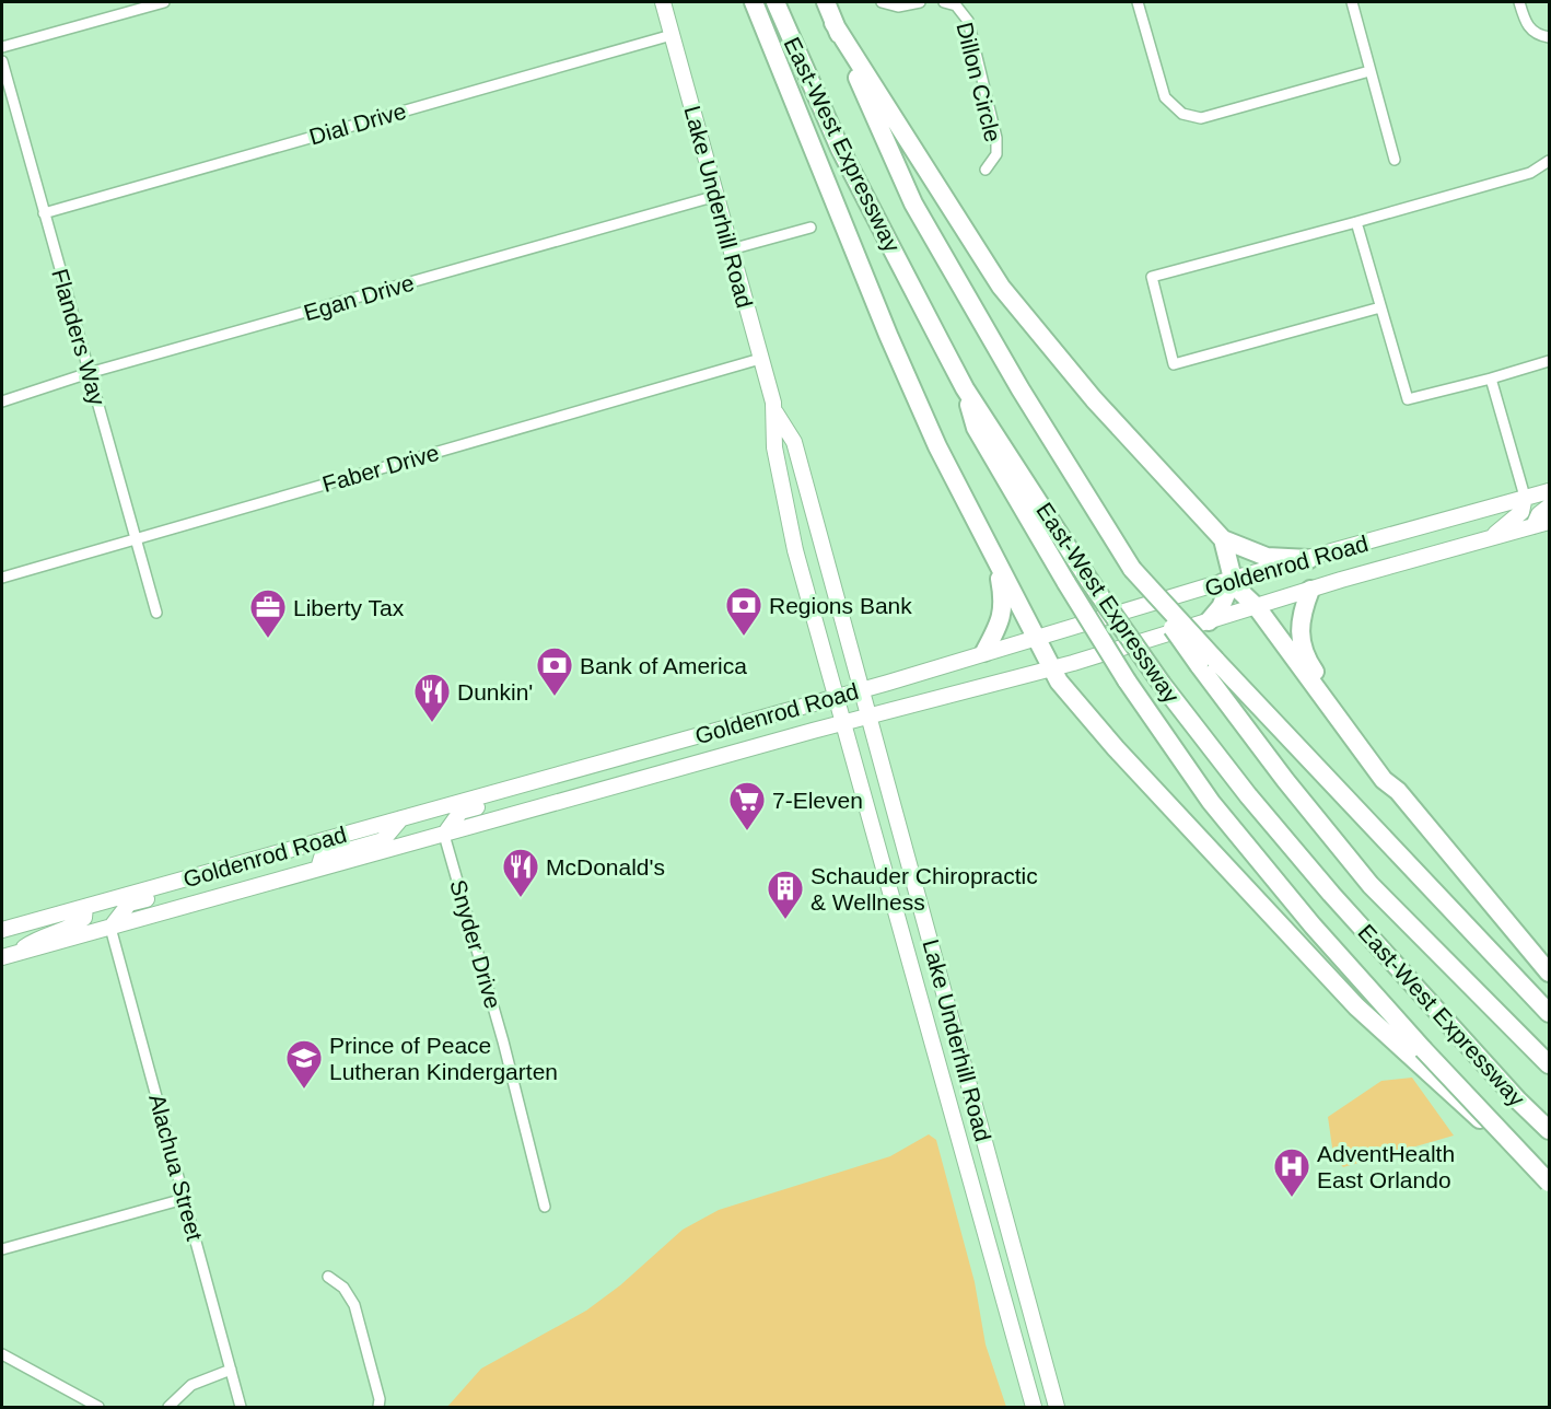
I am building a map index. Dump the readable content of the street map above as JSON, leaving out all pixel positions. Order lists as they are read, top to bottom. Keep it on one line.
{"streets":{"highway":["East-West Expressway"],"main road":["Lake Underhill Road","Goldenrod Road"],"street":["Dillon Circle","Dial Drive","Egan Drive","Flanders Way","Faber Drive","Snyder Drive","Alachua Street"]},"crossings":[["Dial Drive","Lake Underhill Road"],["Dial Drive","Flanders Way"],["Lake Underhill Road","Egan Drive"],["Lake Underhill Road","Faber Drive"],["Lake Underhill Road","Goldenrod Road"],["Egan Drive","Flanders Way"],["Flanders Way","Faber Drive"],["Goldenrod Road","Snyder Drive"],["Goldenrod Road","Alachua Street"]],"places":{"bank":["Regions Bank","Bank of America"],"office":["Liberty Tax"],"restaurant":["Dunkin'","McDonald's"],"supermarket":["7-Eleven"],"building":["Schauder Chiropractic & Wellness"],"school or university":["Prince of Peace Lutheran Kindergarten"],"hospital":["AdventHealth East Orlando"]}}
